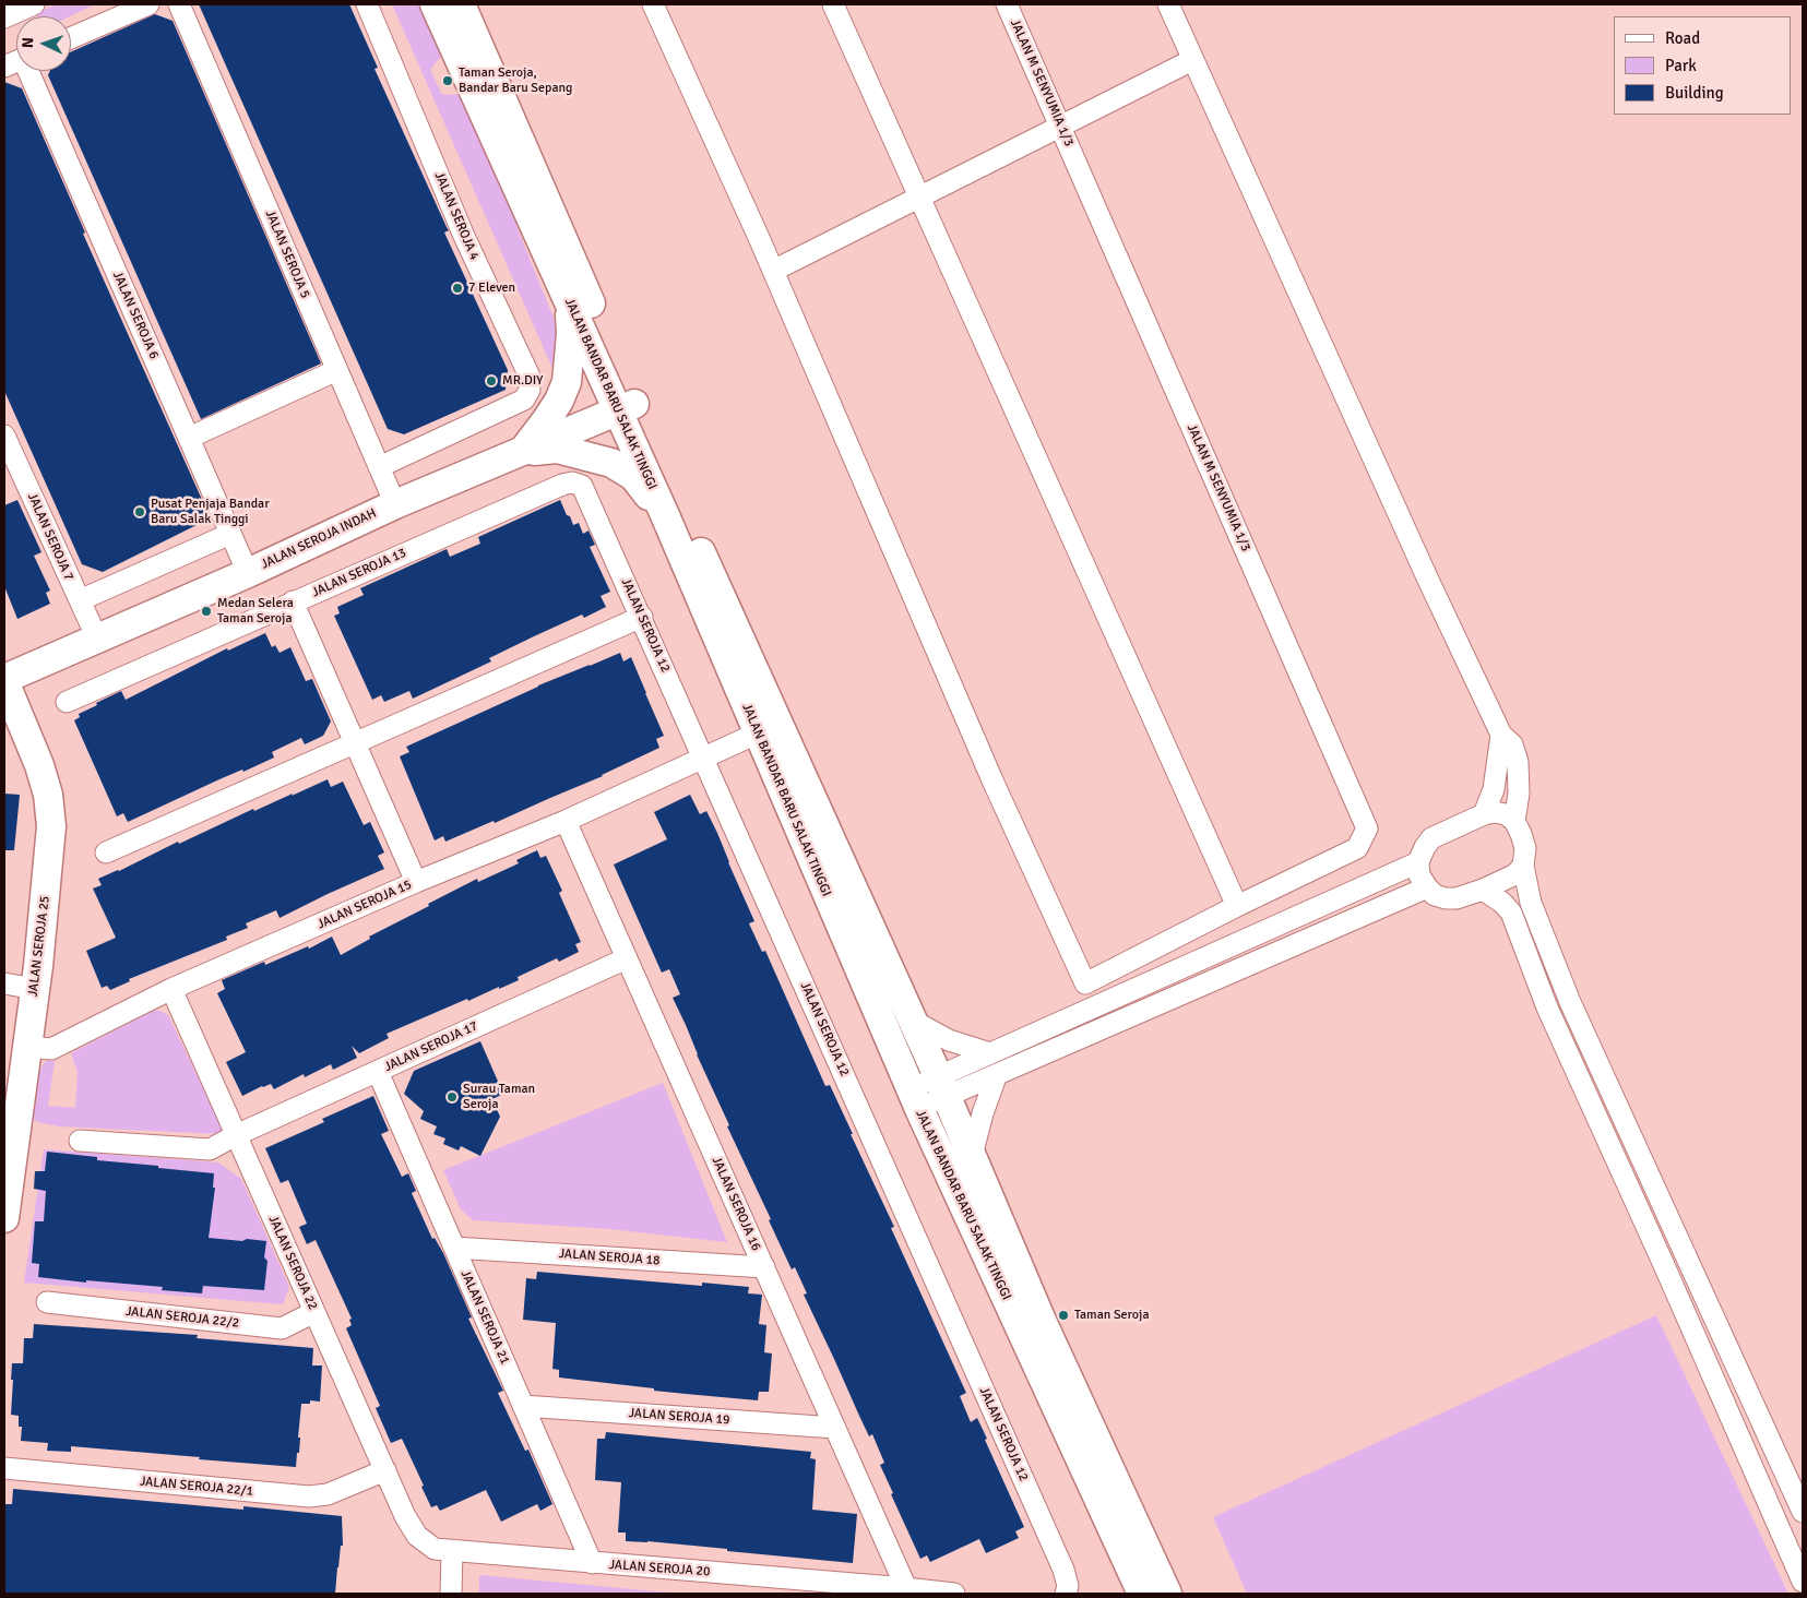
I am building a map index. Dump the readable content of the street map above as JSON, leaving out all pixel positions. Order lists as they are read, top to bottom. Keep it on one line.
{"streets":{"main road":["JALAN BANDAR BARU SALAK TINGGI","JALAN SEROJA INDAH","JALAN SEROJA 25"],"street":["JALAN M SENYUMIA 1/3","JALAN SEROJA 4","JALAN SEROJA 5","JALAN SEROJA 6","JALAN SEROJA 7","JALAN SEROJA 13","JALAN SEROJA 12","JALAN SEROJA 15","JALAN SEROJA 17","JALAN SEROJA 16","JALAN SEROJA 18","JALAN SEROJA 22","JALAN SEROJA 22/2","JALAN SEROJA 21","JALAN SEROJA 19","JALAN SEROJA 22/1","JALAN SEROJA 20"]},"crossings":[["JALAN SEROJA 4","JALAN SEROJA 5"],["JALAN SEROJA 5","JALAN SEROJA INDAH"],["JALAN SEROJA 6","JALAN SEROJA INDAH"],["JALAN BANDAR BARU SALAK TINGGI","JALAN SEROJA INDAH"],["JALAN BANDAR BARU SALAK TINGGI","JALAN SEROJA 15"],["JALAN SEROJA 7","JALAN SEROJA INDAH"],["JALAN SEROJA INDAH","JALAN SEROJA 25"],["JALAN SEROJA 13","JALAN SEROJA 12"],["JALAN SEROJA 12","JALAN SEROJA 15"],["JALAN SEROJA 15","JALAN SEROJA 25"],["JALAN SEROJA 15","JALAN SEROJA 16"],["JALAN SEROJA 15","JALAN SEROJA 22"],["JALAN SEROJA 17","JALAN SEROJA 16"],["JALAN SEROJA 17","JALAN SEROJA 22"],["JALAN SEROJA 17","JALAN SEROJA 21"],["JALAN SEROJA 16","JALAN SEROJA 18"],["JALAN SEROJA 16","JALAN SEROJA 19"],["JALAN SEROJA 16","JALAN SEROJA 20"],["JALAN SEROJA 18","JALAN SEROJA 21"],["JALAN SEROJA 22","JALAN SEROJA 22/2"],["JALAN SEROJA 22","JALAN SEROJA 22/1"],["JALAN SEROJA 22","JALAN SEROJA 20"],["JALAN SEROJA 21","JALAN SEROJA 19"],["JALAN SEROJA 21","JALAN SEROJA 20"]],"places":["Taman Seroja, Bandar Baru Sepang","7 Eleven","MR.DIY","Pusat Penjaja Bandar Baru Salak Tinggi","Medan Selera Taman Seroja","Surau Taman Seroja","Taman Seroja"],"legend":["Road","Park","Building"],"north":"left"}
